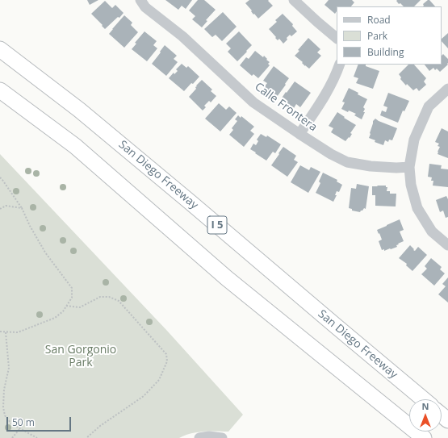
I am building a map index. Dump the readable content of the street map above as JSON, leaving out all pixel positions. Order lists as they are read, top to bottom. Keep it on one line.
{"streets":{"highway":["San Diego Freeway","I 5"],"street":["Calle Frontera"]},"parks":["San Gorgonio Park"],"legend":["Road","Park","Building"],"scale_bar":"50 m","north":"top"}
